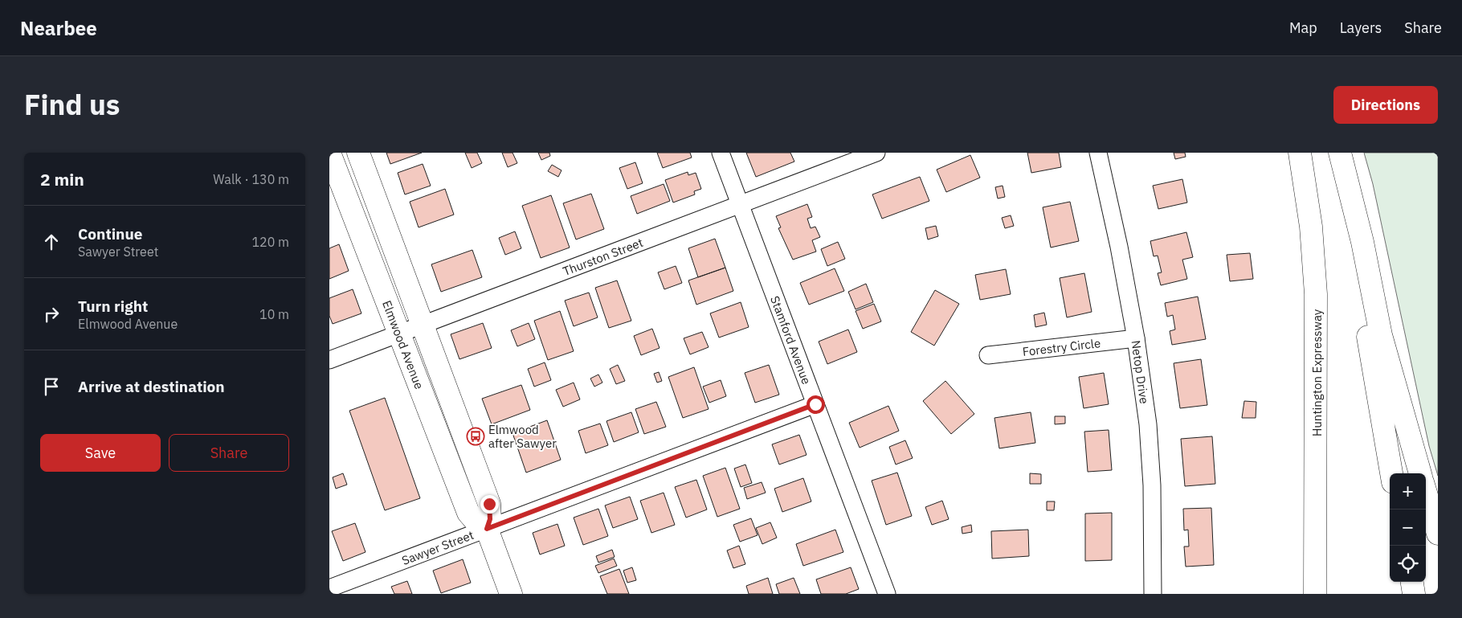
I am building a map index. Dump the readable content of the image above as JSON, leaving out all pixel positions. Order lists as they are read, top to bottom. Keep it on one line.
{"streets":{"main road":["Elmwood Avenue","Huntington Expressway"],"street":["Thurston Street","Stamford Avenue","Forestry Circle","Netop Drive","Sawyer Street"]},"crossings":[["Thurston Street","Stamford Avenue"],["Thurston Street","Elmwood Avenue"],["Stamford Avenue","Sawyer Street"],["Elmwood Avenue","Sawyer Street"],["Forestry Circle","Netop Drive"]],"places":{"bus stop":["Elmwood after Sawyer"]},"page":{"header":"Nearbee","nav":["Map","Layers","Share"],"title":"Find us","buttons":["Directions",["Save","Share"]],"heading":["2 min","Walk · 130 m"],"list":[["Continue","Sawyer Street","120 m"],["Turn right","Elmwood Avenue","10 m"],"Arrive at destination"],"map_buttons":["+","−"]}}
